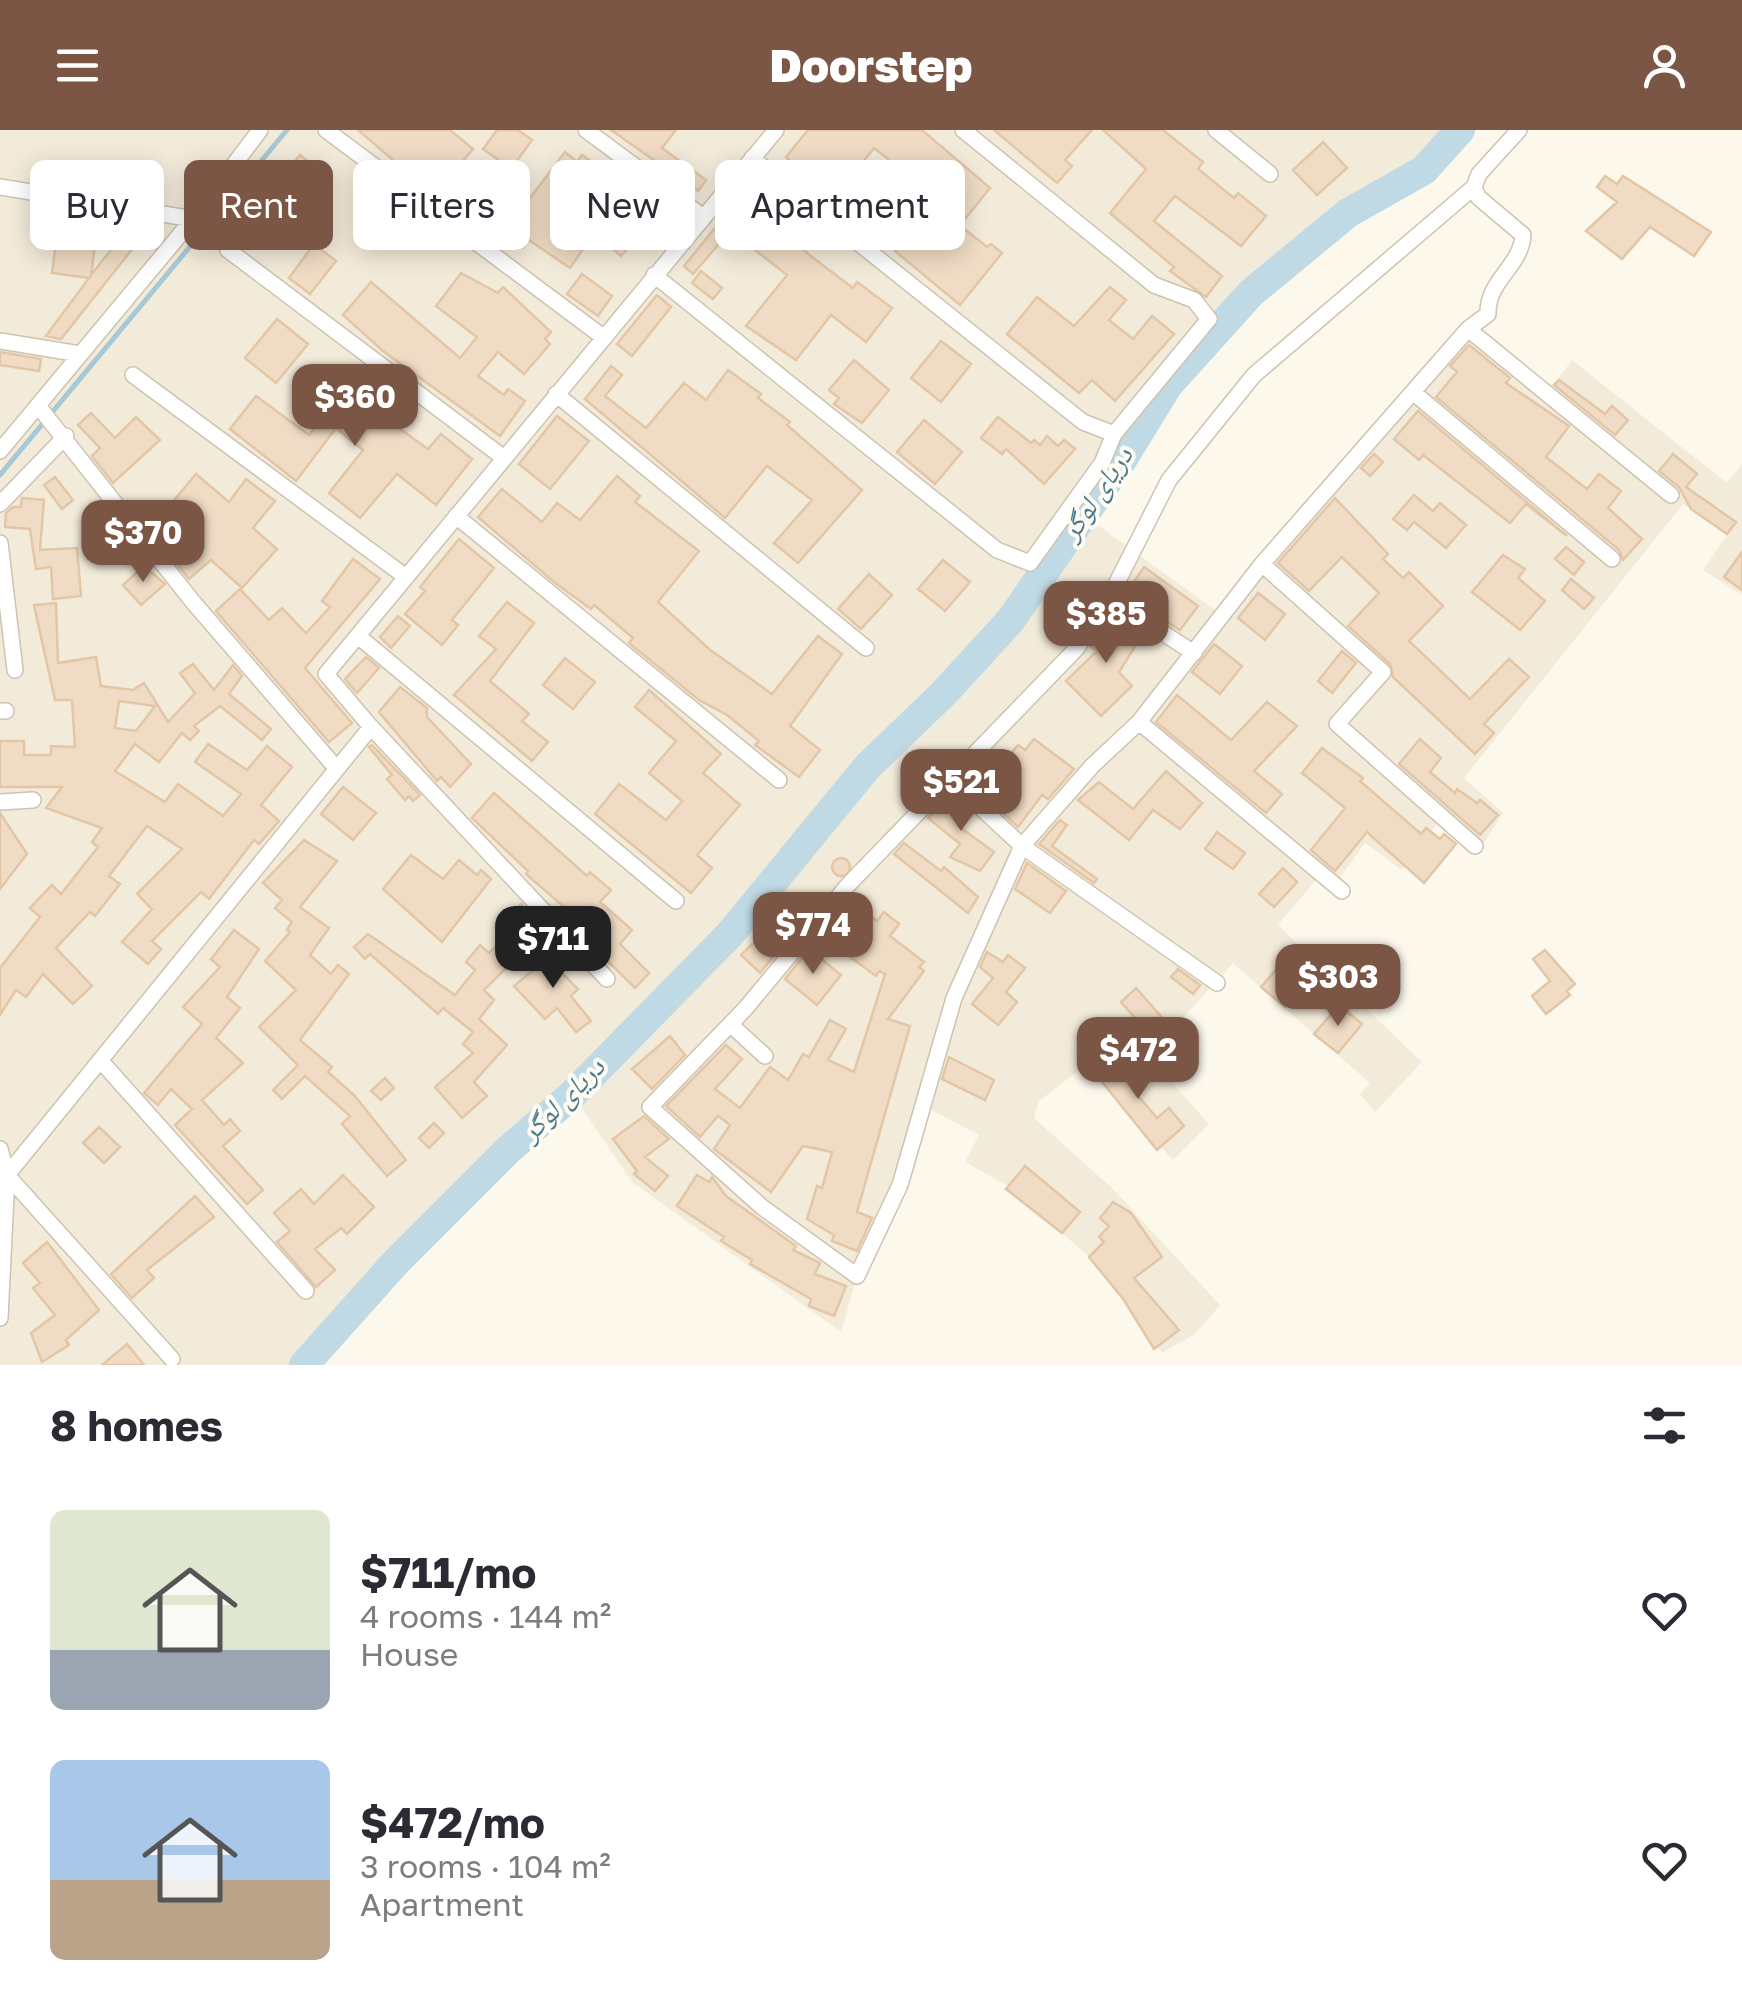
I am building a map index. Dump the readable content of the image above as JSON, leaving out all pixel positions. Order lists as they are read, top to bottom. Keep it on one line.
{"water":["دریای لوگر"],"page":{"header":"Doorstep","chip":["Buy","Rent","Filters","New","Apartment"],"price":["$360","$370","$385","$521","$774","$711","$303","$472"],"heading":"8 homes","list":[{"name":"$711/mo","note":"4 rooms · 144 m² · House"},{"name":"$472/mo","note":"3 rooms · 104 m² · Apartment"}]}}
